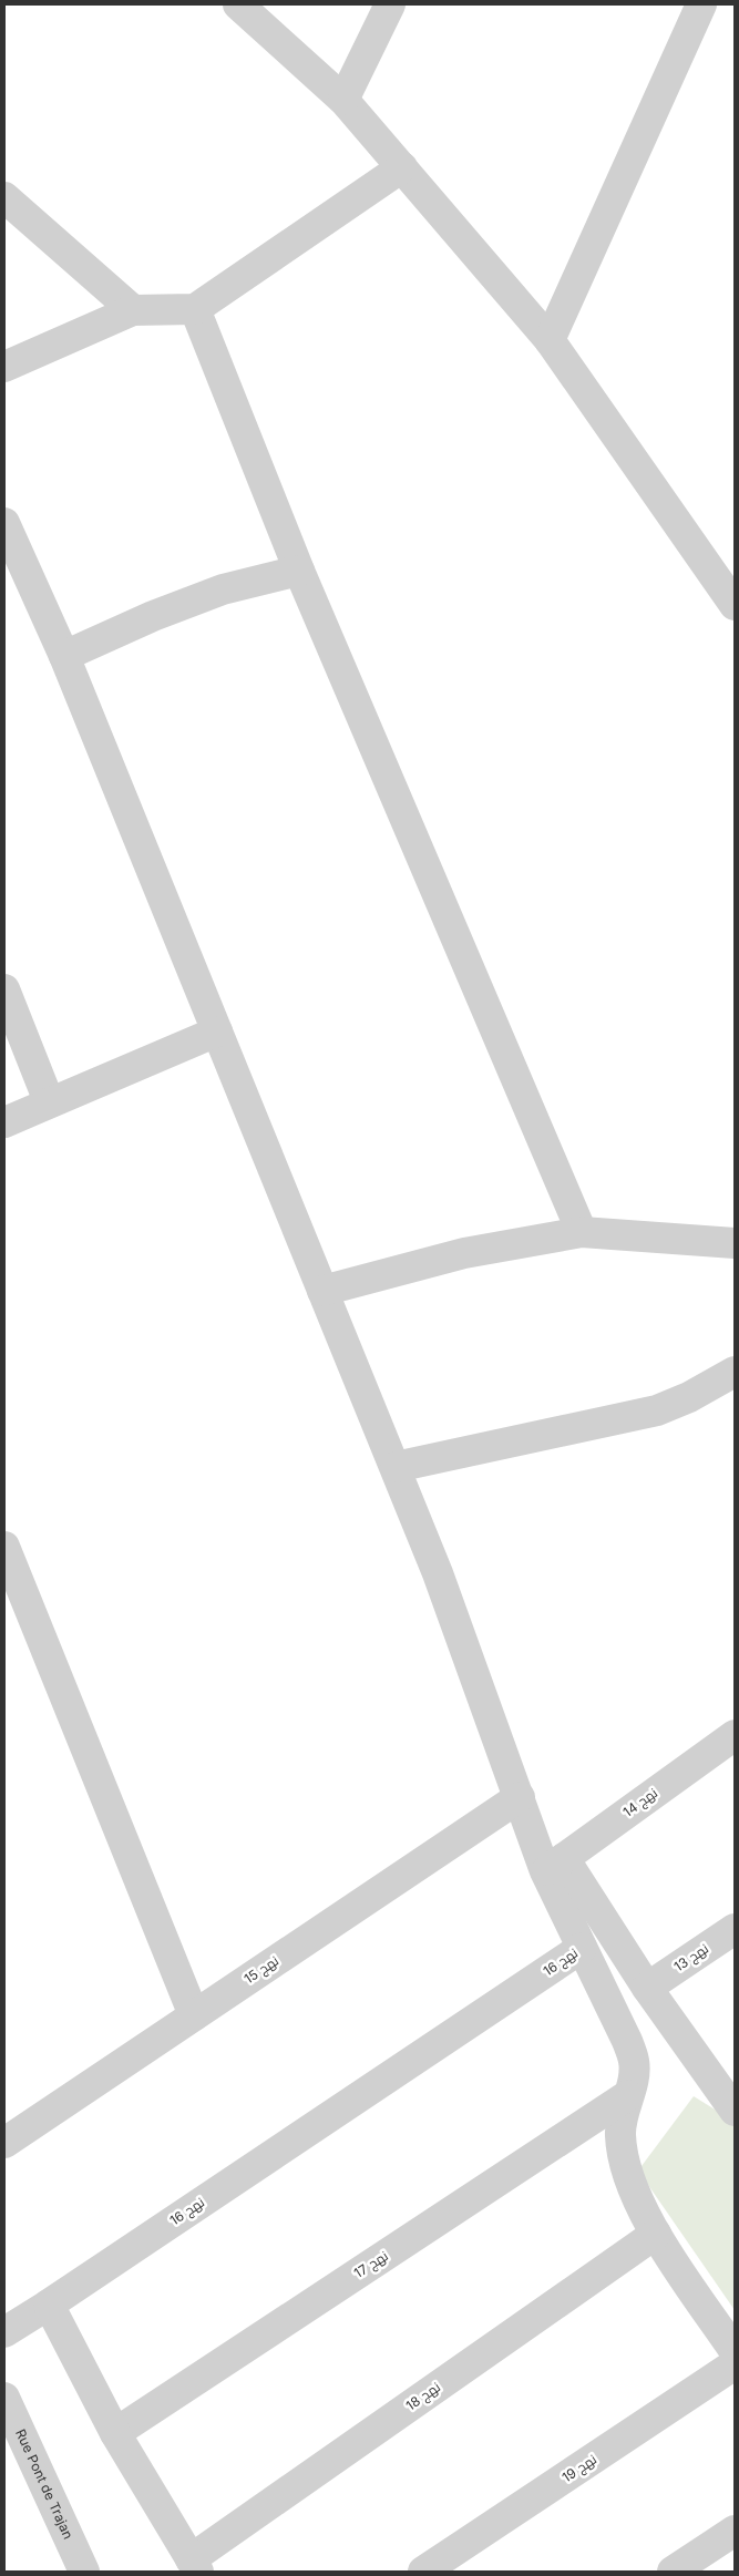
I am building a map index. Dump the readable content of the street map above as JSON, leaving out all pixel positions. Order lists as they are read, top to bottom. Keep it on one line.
{"streets":{"street":["نهج 14","نهج 13","نهج 16","نهج 15","نهج 17","نهج 18","نهج 19","Rue Pont de Trajan"]}}
